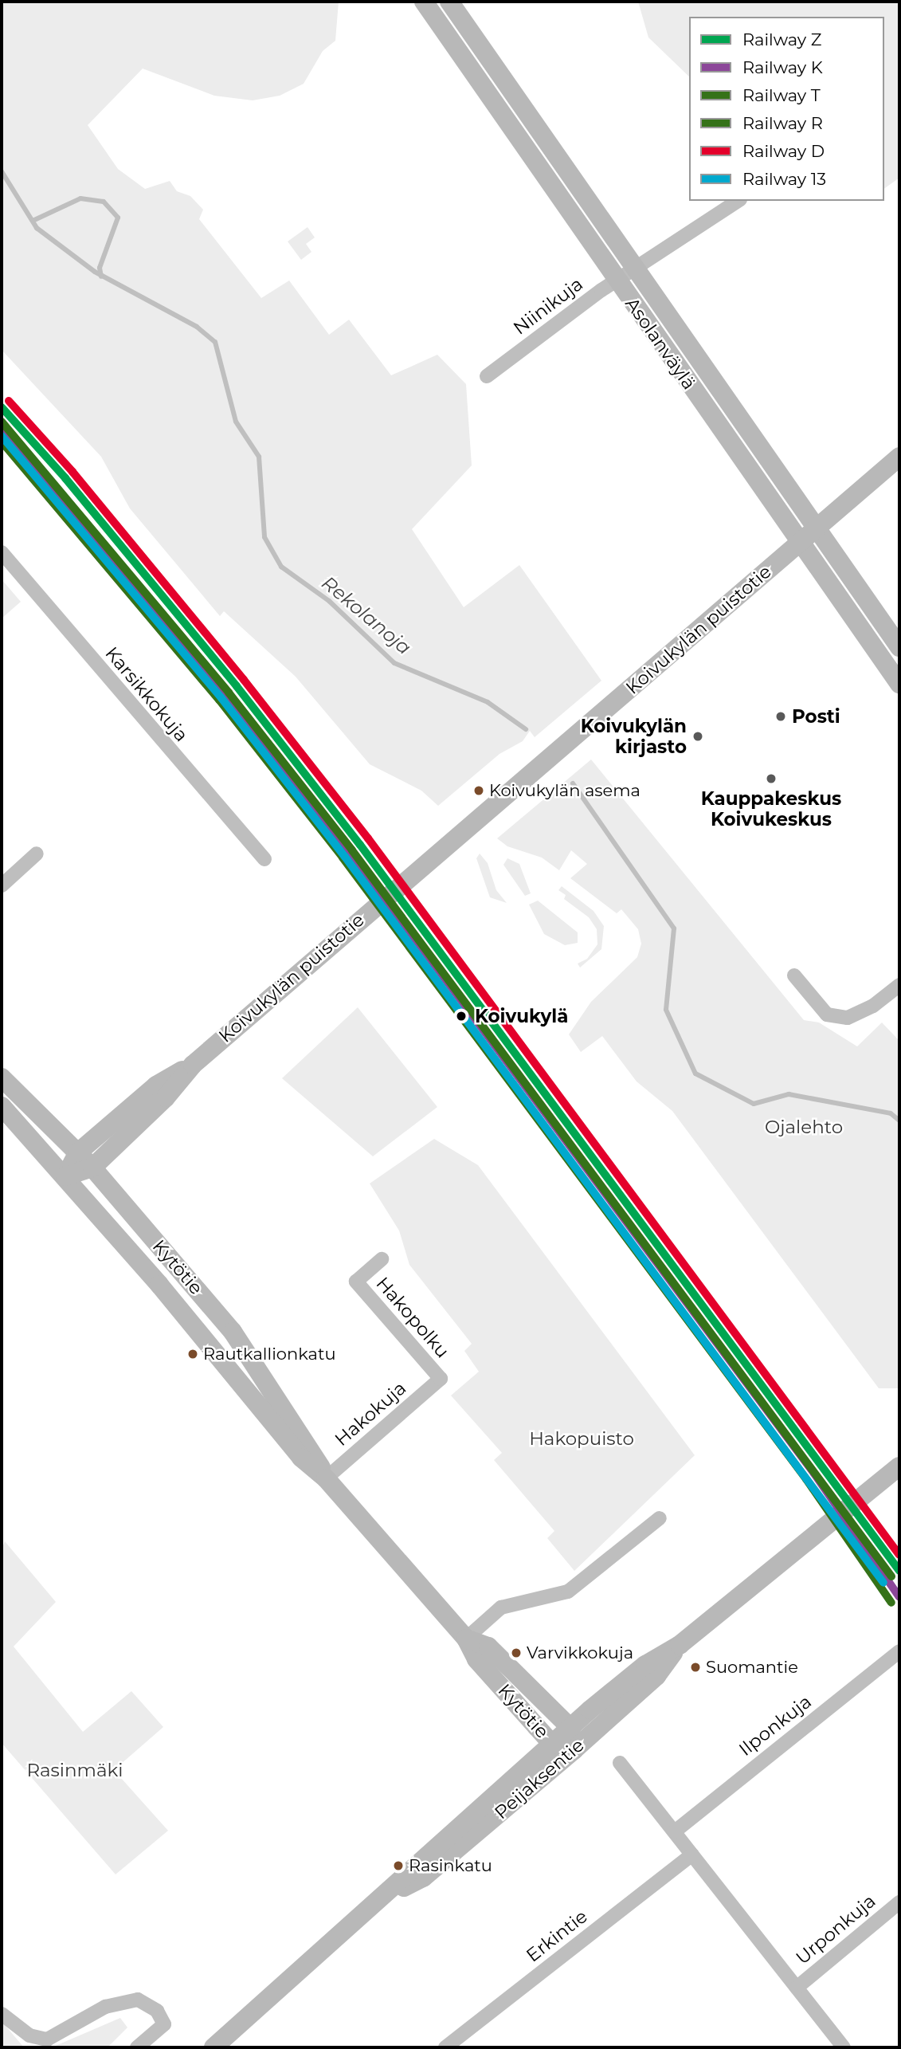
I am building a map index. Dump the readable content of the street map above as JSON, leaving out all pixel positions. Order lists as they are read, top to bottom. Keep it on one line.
{"streets":{"main road":["Asolanväylä","Koivukylän puistotie","Kytötie","Peijaksentie"],"street":["Niinikuja","Karsikkokuja","Hakopolku","Hakokuja","Ilponkuja","Urponkuja","Erkintie"]},"crossings":[["Niinikuja","Asolanväylä"],["Asolanväylä","Koivukylän puistotie"],["Koivukylän puistotie","Kytötie"],["Kytötie","Hakokuja"],["Kytötie","Peijaksentie"],["Hakopolku","Hakokuja"]],"water":["Rekolanoja"],"parks":["Ojalehto","Hakopuisto","Rasinmäki"],"places":["Posti","Koivukylän kirjasto","Kauppakeskus Koivukeskus","Koivukylän asema","Koivukylä","Rautkallionkatu","Varvikkokuja","Suomantie","Rasinkatu"],"lines":["rail line D","rail line Z","rail line R","rail line K","rail line 13","rail line T"],"legend":["Railway Z","Railway K","Railway T","Railway R","Railway D","Railway 13"]}
